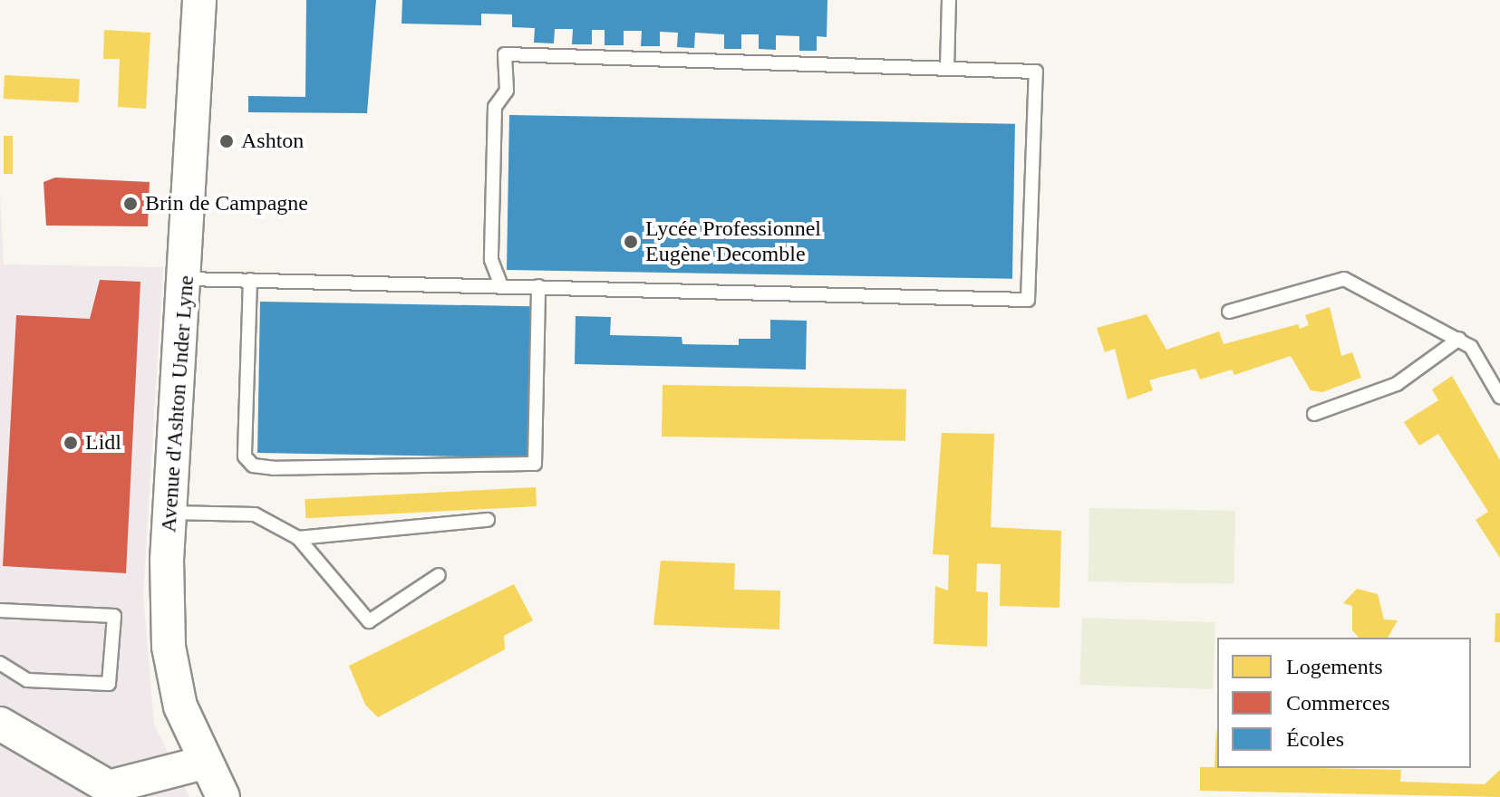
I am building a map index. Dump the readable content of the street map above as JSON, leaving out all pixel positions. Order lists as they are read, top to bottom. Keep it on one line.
{"streets":{"street":["Avenue d'Ashton Under Lyne"]},"places":["Ashton","Brin de Campagne","Lycée Professionnel Eugène Decomble","Lidl"],"legend":["Logements","Commerces","Écoles"]}
